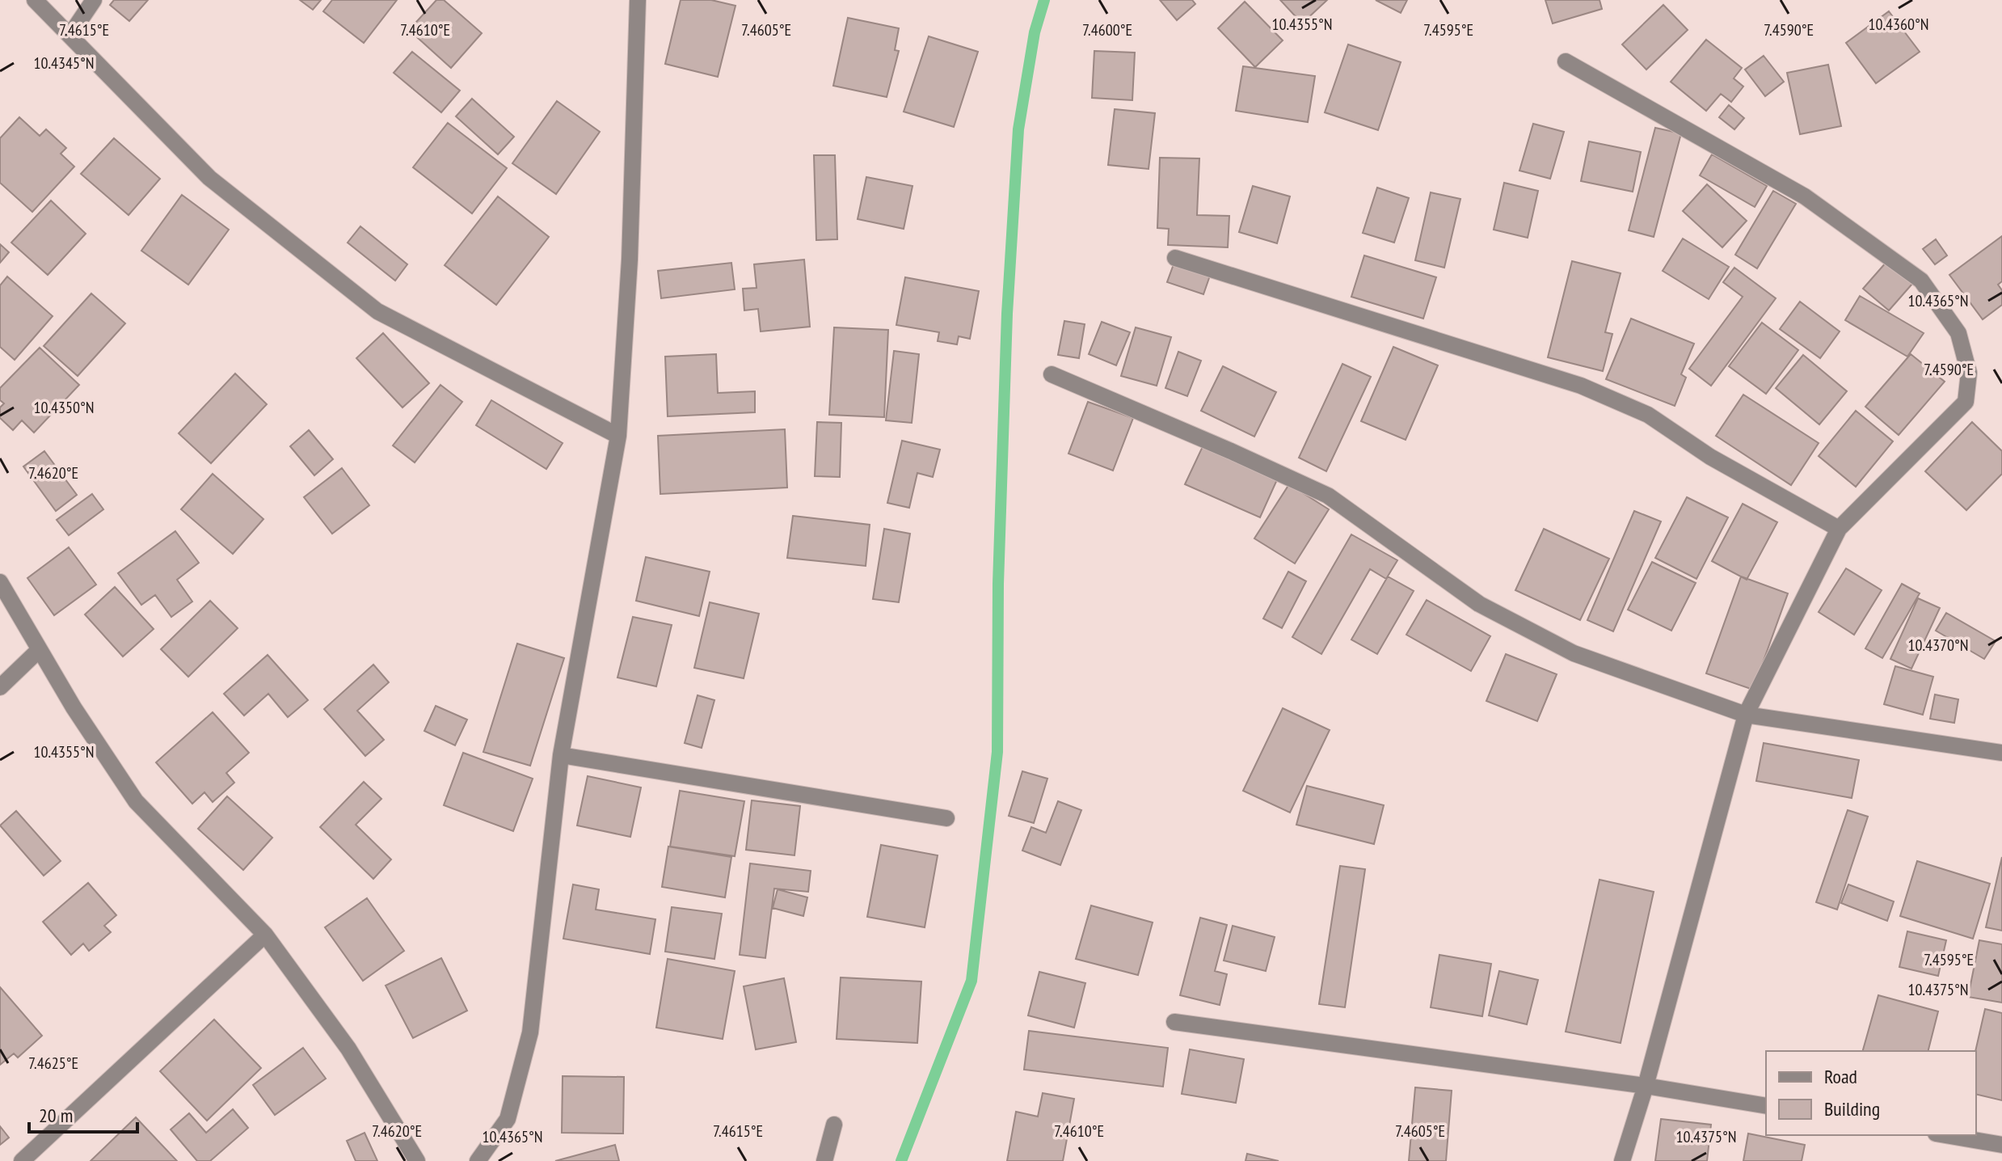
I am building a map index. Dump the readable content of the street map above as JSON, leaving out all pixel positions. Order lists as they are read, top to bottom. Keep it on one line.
{"legend":["Road","Building"],"scale_bar":"20 m","coordinates":["10.4360°N","10.4355°N","7.4615°E","7.4610°E","7.4605°E","7.4600°E","7.4595°E","7.4590°E","10.4345°N","10.4365°N","10.4350°N","7.4620°E","10.4370°N","10.4375°N","7.4625°E"]}
